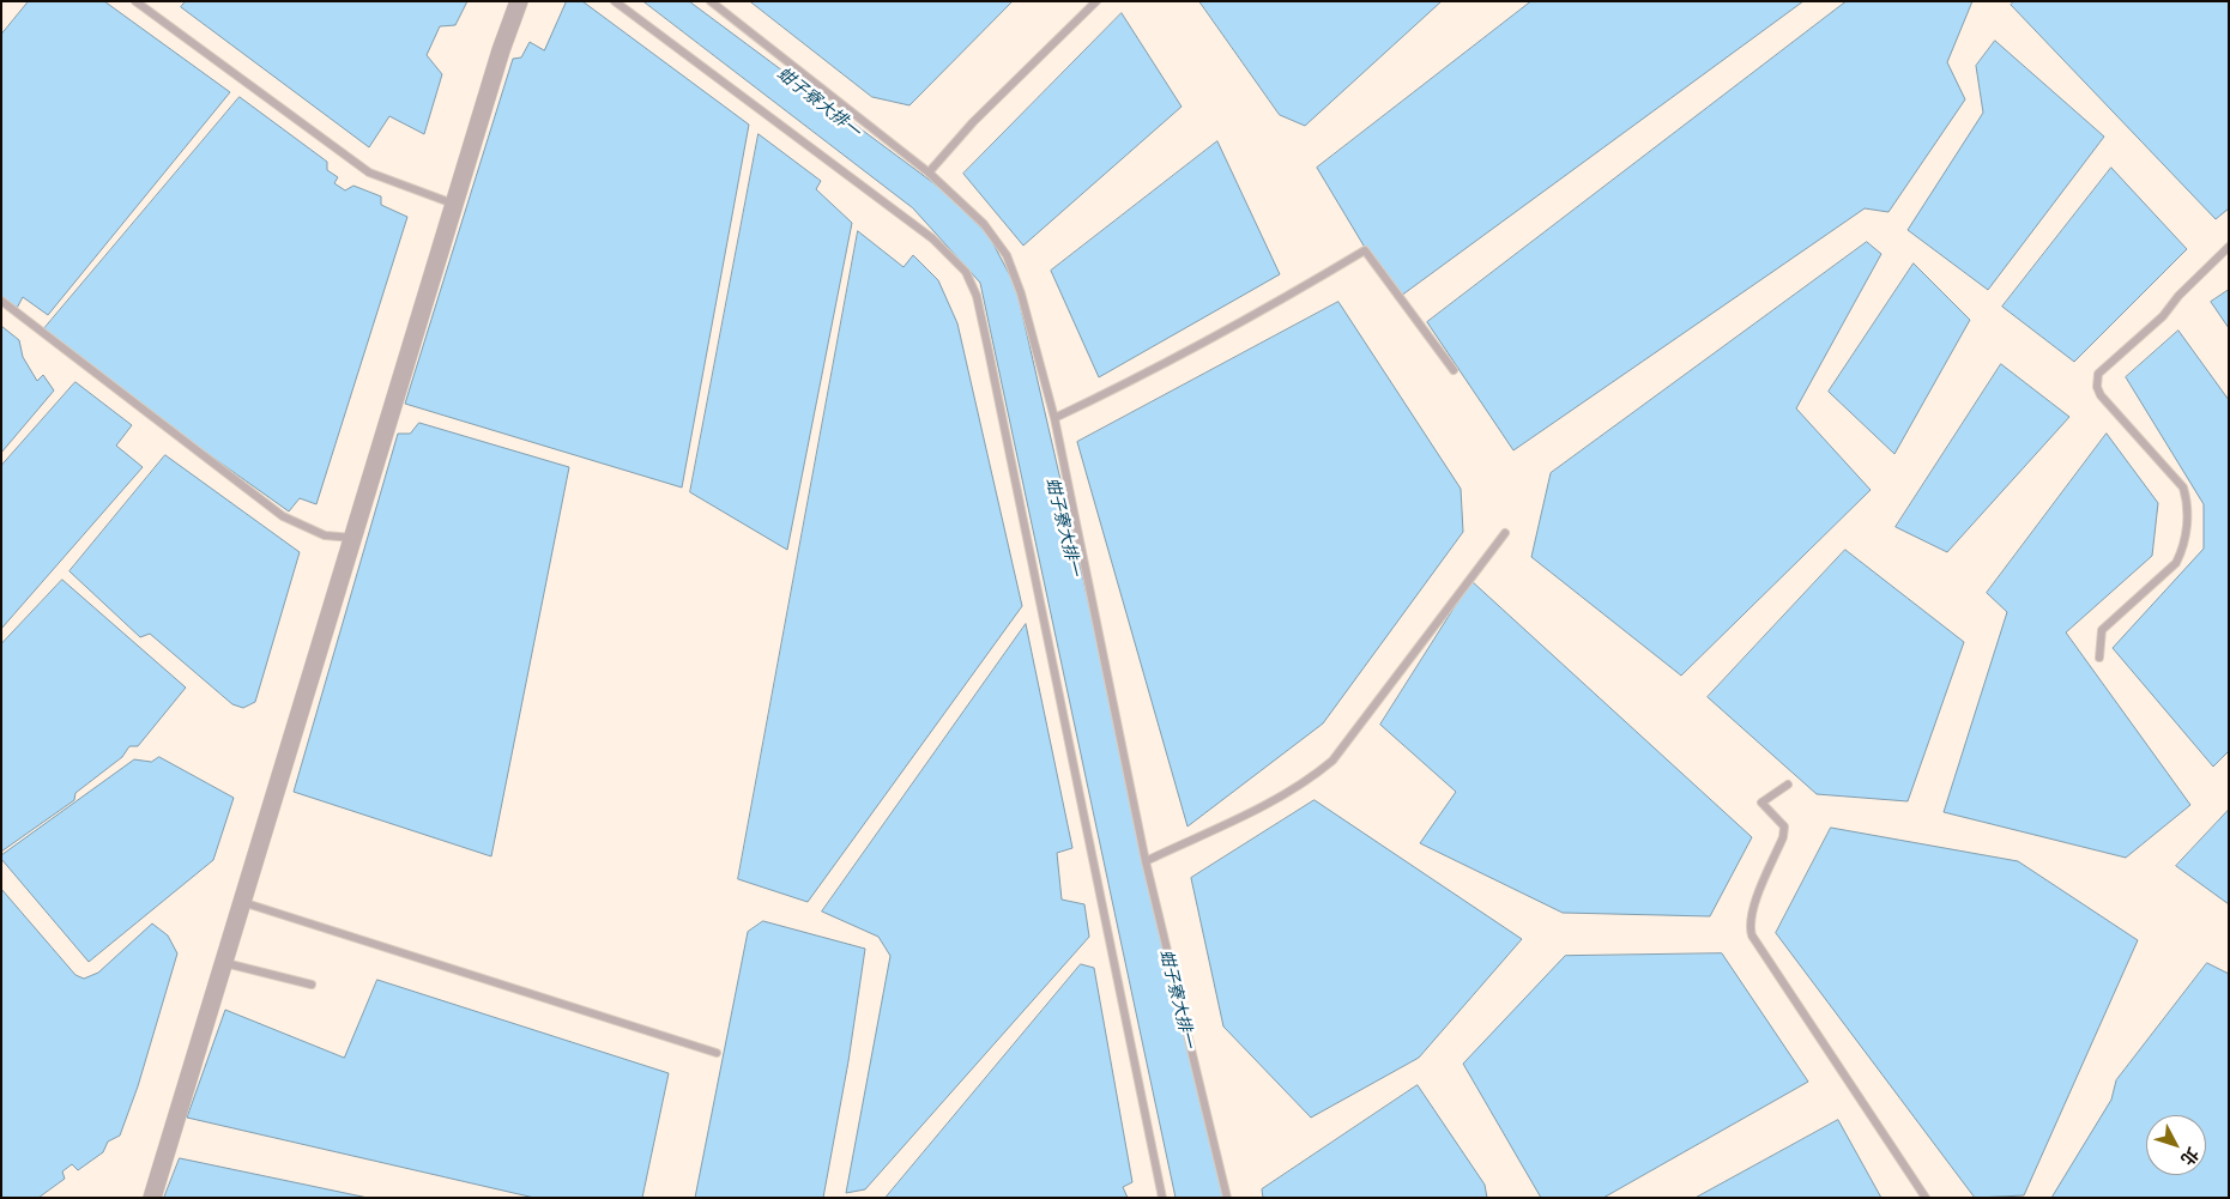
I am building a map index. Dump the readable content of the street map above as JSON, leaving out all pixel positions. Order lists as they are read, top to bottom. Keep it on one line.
{"water":["蚶子寮大排一"],"north":"bottom right"}
